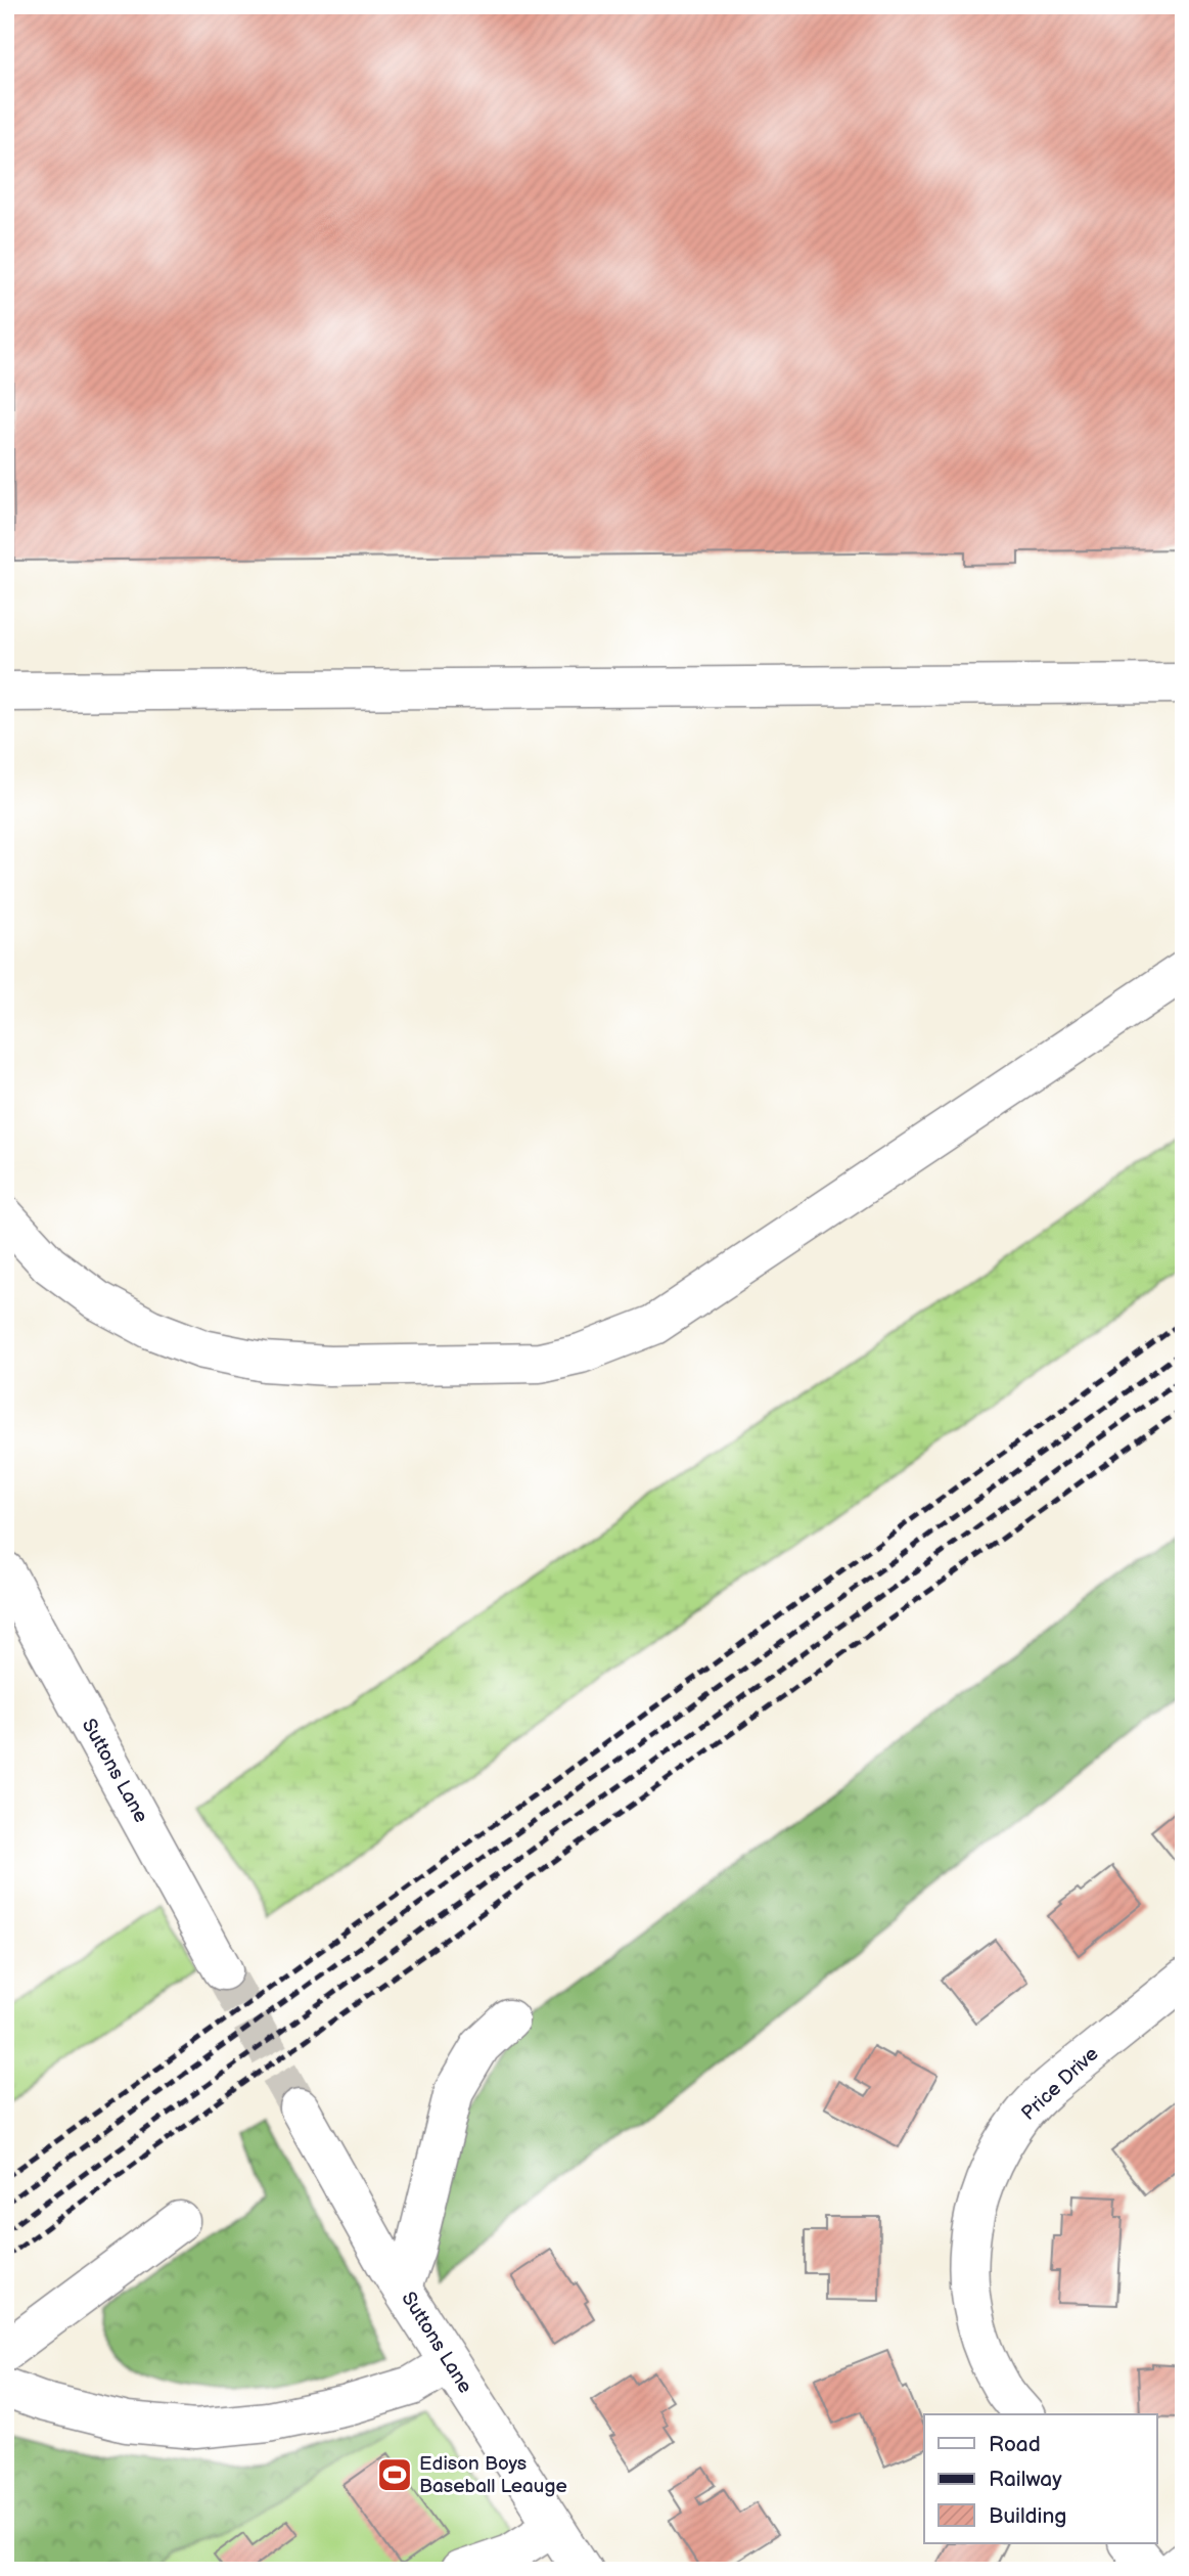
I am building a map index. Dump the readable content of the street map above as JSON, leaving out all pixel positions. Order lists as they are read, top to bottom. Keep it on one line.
{"streets":{"street":["Suttons Lane","Price Drive"]},"places":{"sports":["Edison Boys Baseball Leauge"]},"legend":["Road","Railway","Building"]}
